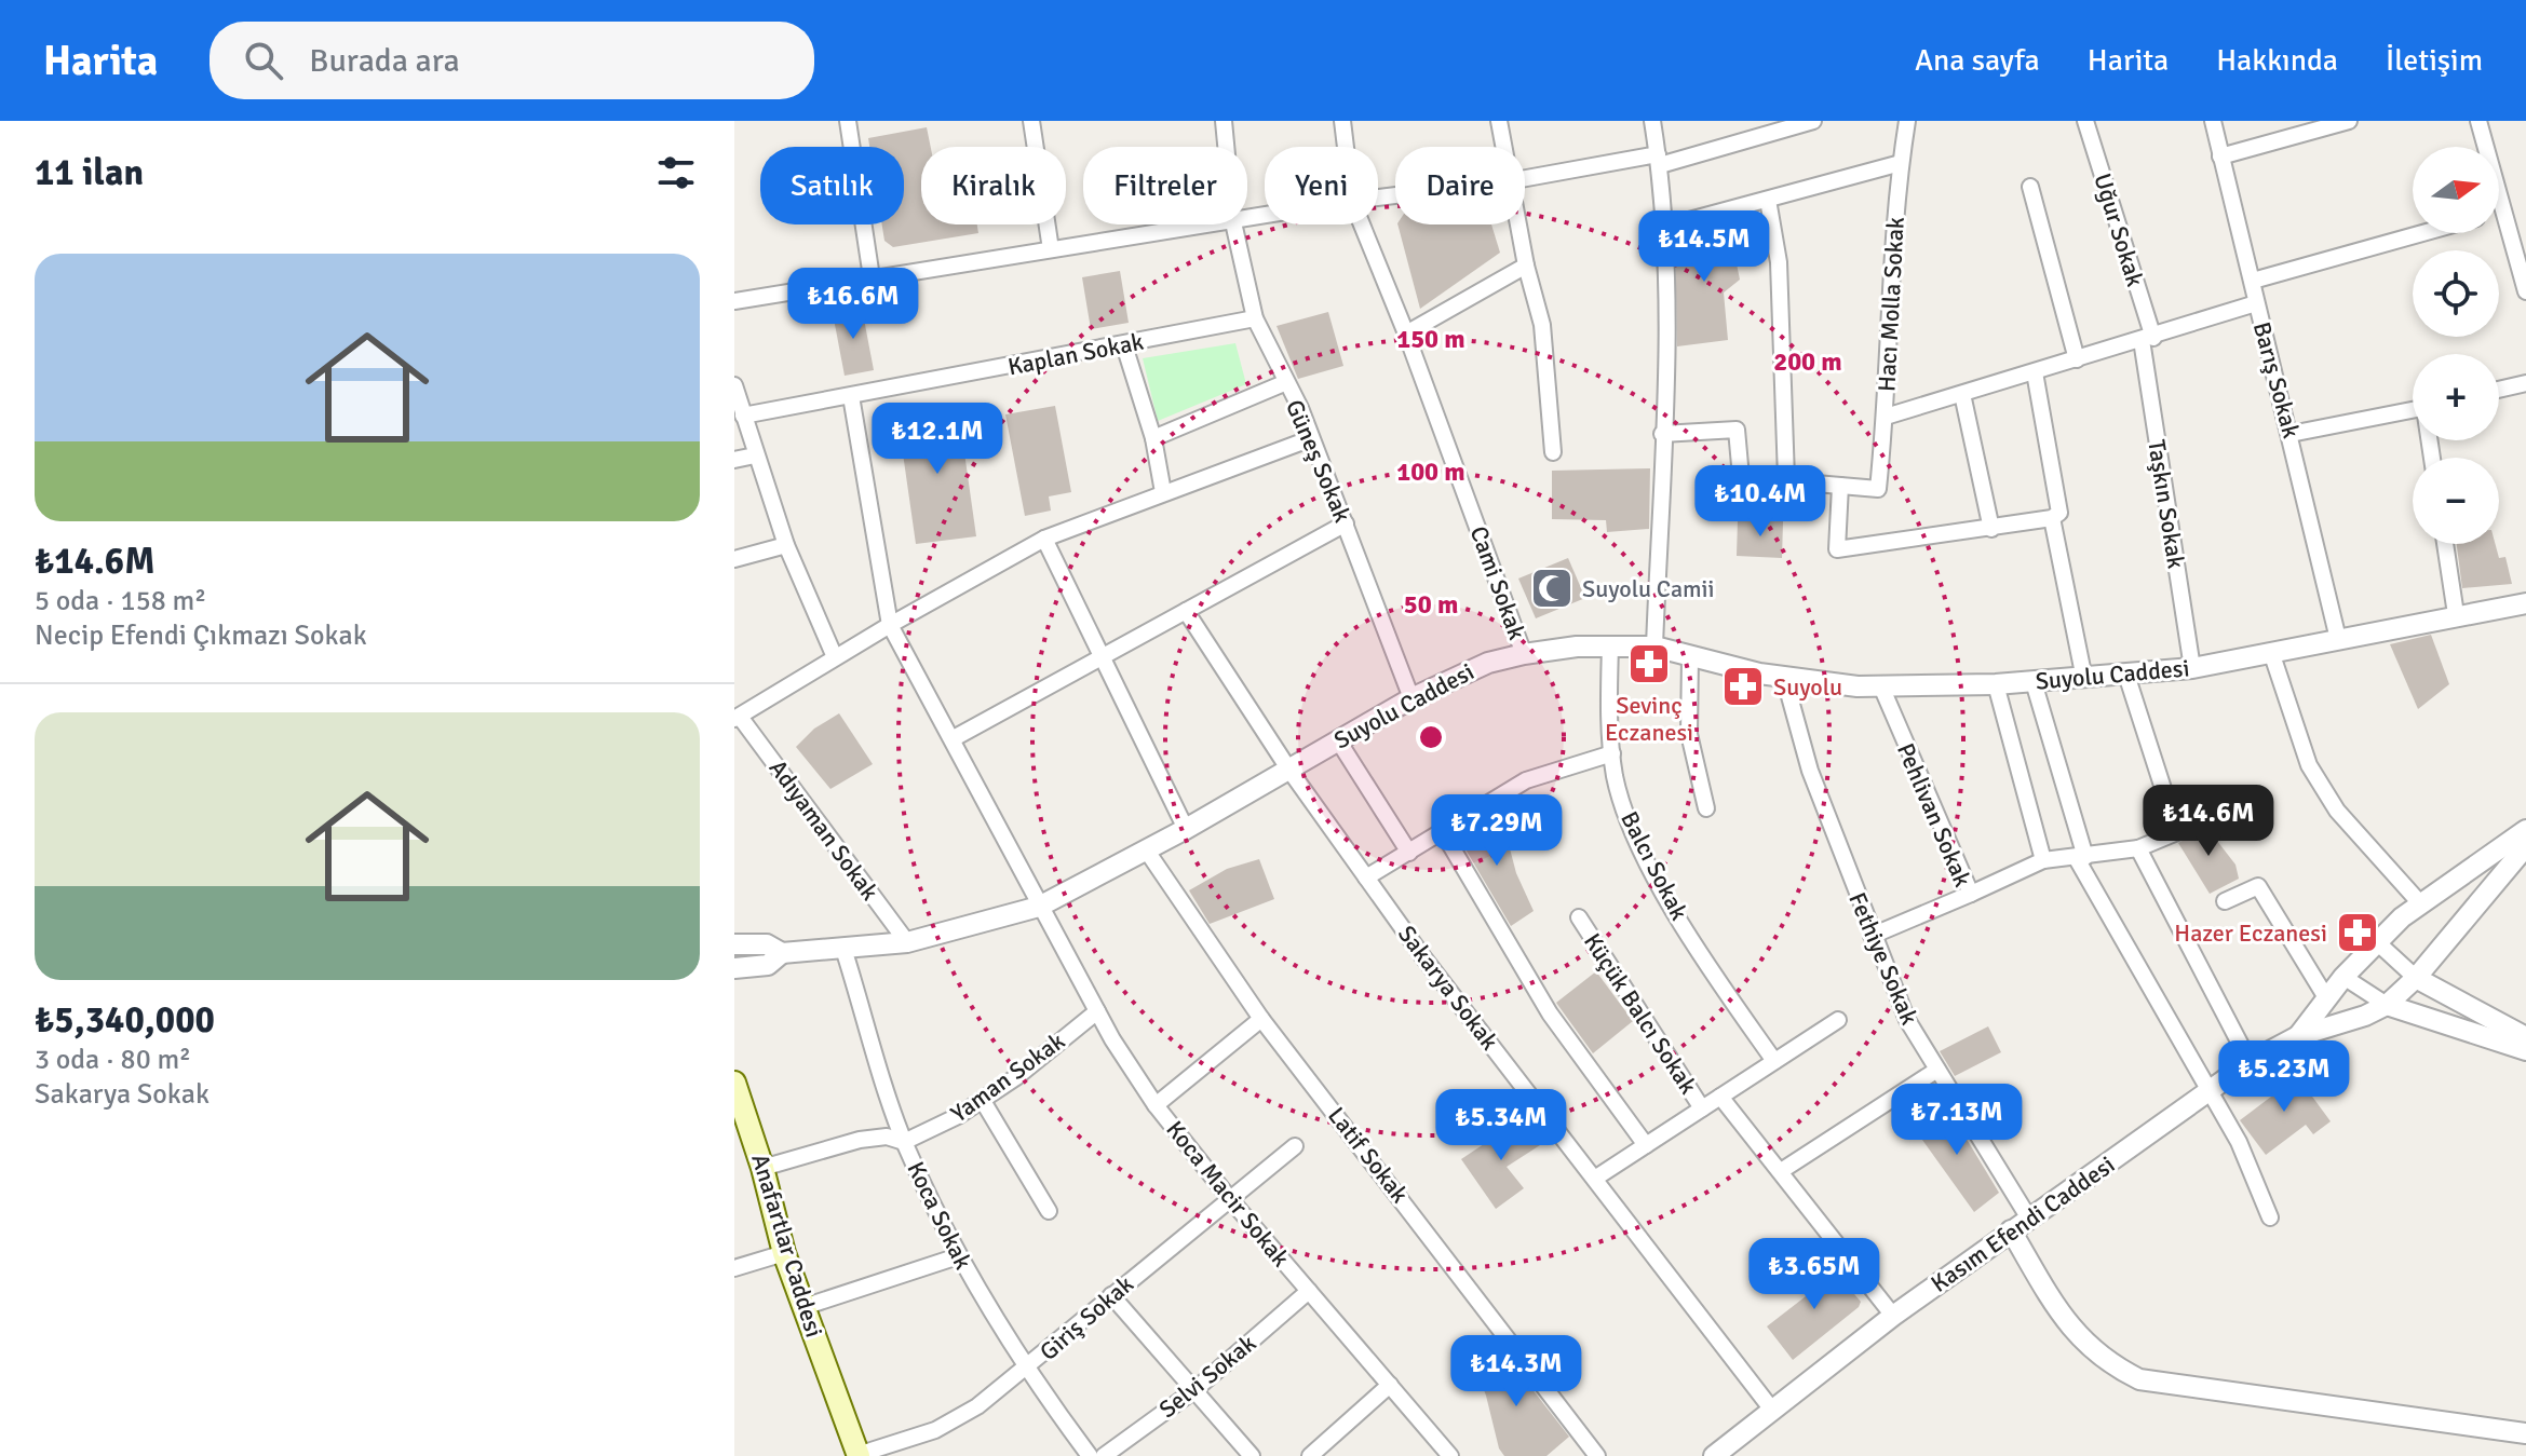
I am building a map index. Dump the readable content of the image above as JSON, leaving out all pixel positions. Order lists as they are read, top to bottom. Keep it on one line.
{"streets":{"main road":["Anafartlar Caddesi"],"street":["Uğur Sokak","Hacı Molla Sokak","Kaplan Sokak","Barış Sokak","Güneş Sokak","Taşkın Sokak","Cami Sokak","Suyolu Caddesi","Pehlivan Sokak","Adıyaman Sokak","Balcı Sokak","Fethiye Sokak","Sakarya Sokak","Küçük Balcı Sokak","Yaman Sokak","Latif Sokak","Koca Macir Sokak","Koca Sokak","Kasım Efendi Caddesi","Giriş Sokak","Selvi Sokak"]},"crossings":[["Uğur Sokak","Taşkın Sokak"],["Kaplan Sokak","Güneş Sokak"],["Kaplan Sokak","Koca Macir Sokak"],["Barış Sokak","Suyolu Caddesi"],["Güneş Sokak","Suyolu Caddesi"],["Taşkın Sokak","Suyolu Caddesi"],["Cami Sokak","Suyolu Caddesi"],["Suyolu Caddesi","Pehlivan Sokak"],["Suyolu Caddesi","Adıyaman Sokak"],["Suyolu Caddesi","Balcı Sokak"],["Suyolu Caddesi","Fethiye Sokak"],["Suyolu Caddesi","Sakarya Sokak"],["Suyolu Caddesi","Latif Sokak"],["Suyolu Caddesi","Koca Macir Sokak"],["Suyolu Caddesi","Koca Sokak"],["Pehlivan Sokak","Fethiye Sokak"],["Fethiye Sokak","Kasım Efendi Caddesi"],["Sakarya Sokak","Kasım Efendi Caddesi"],["Yaman Sokak","Koca Macir Sokak"],["Yaman Sokak","Koca Sokak"],["Koca Macir Sokak","Giriş Sokak"],["Koca Macir Sokak","Selvi Sokak"],["Koca Sokak","Giriş Sokak"],["Anafartlar Caddesi","Giriş Sokak"]],"places":{"mosque":["Suyolu Camii"],"pharmacy":["Sevinç Eczanesi","Suyolu","Hazer Eczanesi"]},"north":"right","page":{"header":"Harita","search":"Burada ara","nav":["Ana sayfa","Harita","Hakkında","İletişim"],"heading":"11 ilan","map_buttons":["+","−"],"chip":["Satılık","Kiralık","Filtreler","Yeni","Daire"],"price":["₺14.5M","₺16.6M","₺12.1M","₺10.4M","₺14.6M","₺7.29M","₺5.23M","₺7.13M","₺5.34M","₺3.65M","₺14.3M"],"list":[{"name":"₺14.6M","note":"5 oda · 158 m² · Necip Efendi Çıkmazı Sokak"},{"name":"₺5,340,000","note":"3 oda · 80 m² · Sakarya Sokak"}]},"rings":["150 m","200 m","100 m","50 m"]}
